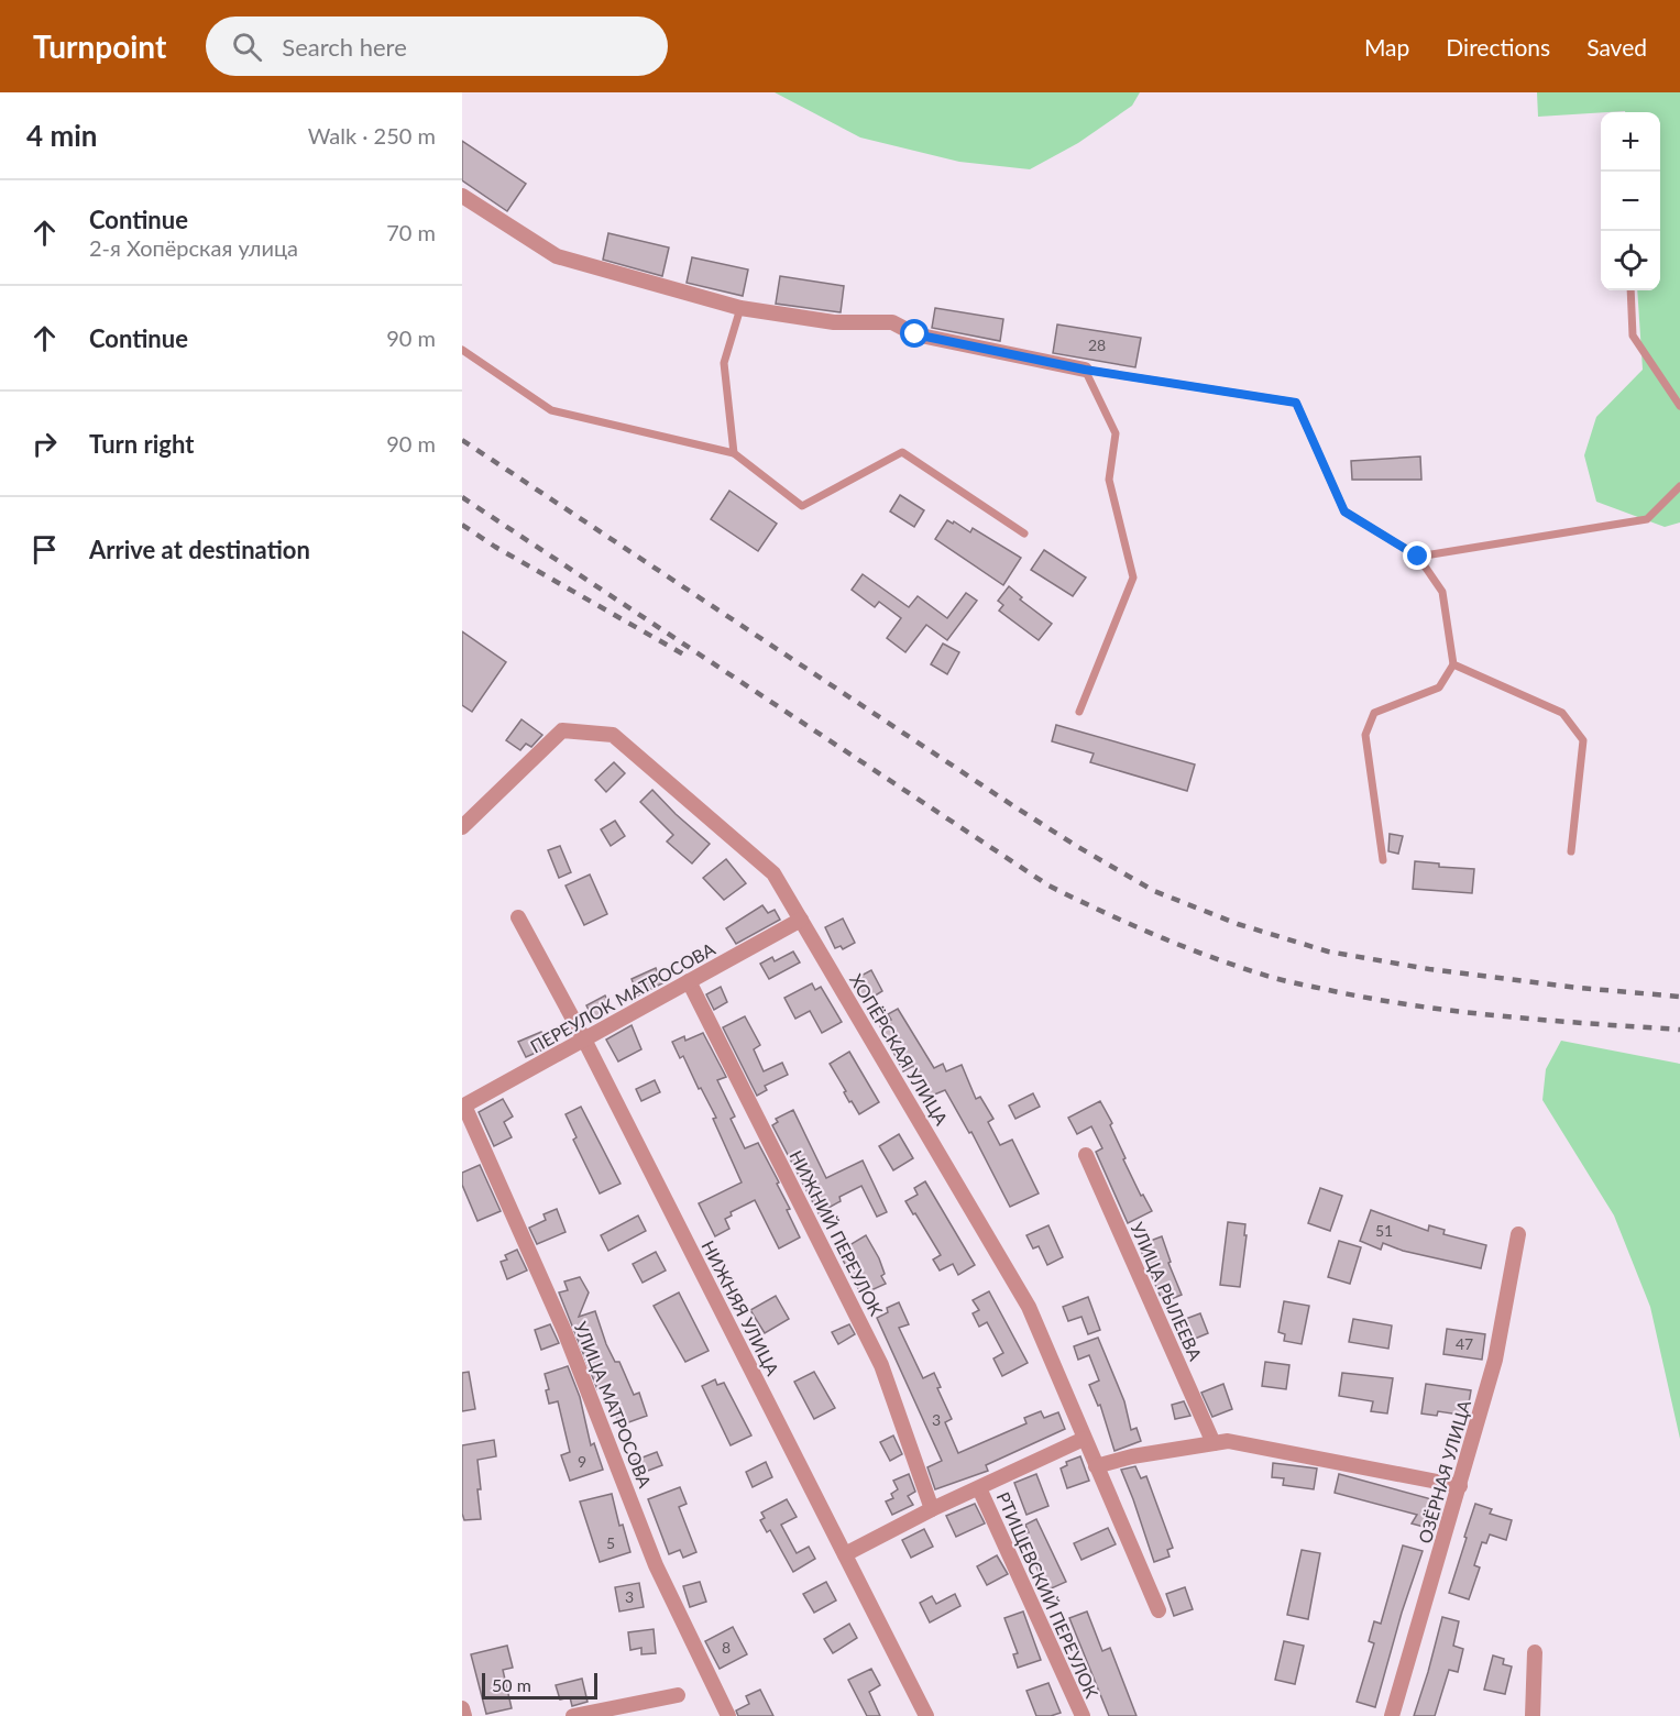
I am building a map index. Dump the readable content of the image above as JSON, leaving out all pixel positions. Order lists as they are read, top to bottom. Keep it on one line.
{"streets":{"street":["ПЕРЕУЛОК МАТРОСОВА","ХОПЁРСКАЯ УЛИЦА","НИЖНИЙ ПЕРЕУЛОК","УЛИЦА РЫЛЕЕВА","НИЖНЯЯ УЛИЦА","УЛИЦА МАТРОСОВА","ОЗЁРНАЯ УЛИЦА","РТИЩЕВСКИЙ ПЕРЕУЛОК"]},"crossings":[["ПЕРЕУЛОК МАТРОСОВА","ХОПЁРСКАЯ УЛИЦА"],["ПЕРЕУЛОК МАТРОСОВА","НИЖНИЙ ПЕРЕУЛОК"],["ПЕРЕУЛОК МАТРОСОВА","НИЖНЯЯ УЛИЦА"],["ПЕРЕУЛОК МАТРОСОВА","УЛИЦА МАТРОСОВА"]],"house_numbers":["28","51","47","3","9","5","3","8"],"scale_bar":"50 m","page":{"header":"Turnpoint","search":"Search here","nav":["Map","Directions","Saved"],"heading":["4 min","Walk · 250 m"],"map_buttons":["+","−"],"list":[["Continue","2-я Хопёрская улица","70 m"],["Continue","90 m"],["Turn right","90 m"],"Arrive at destination"],"scale":"50 m"}}
